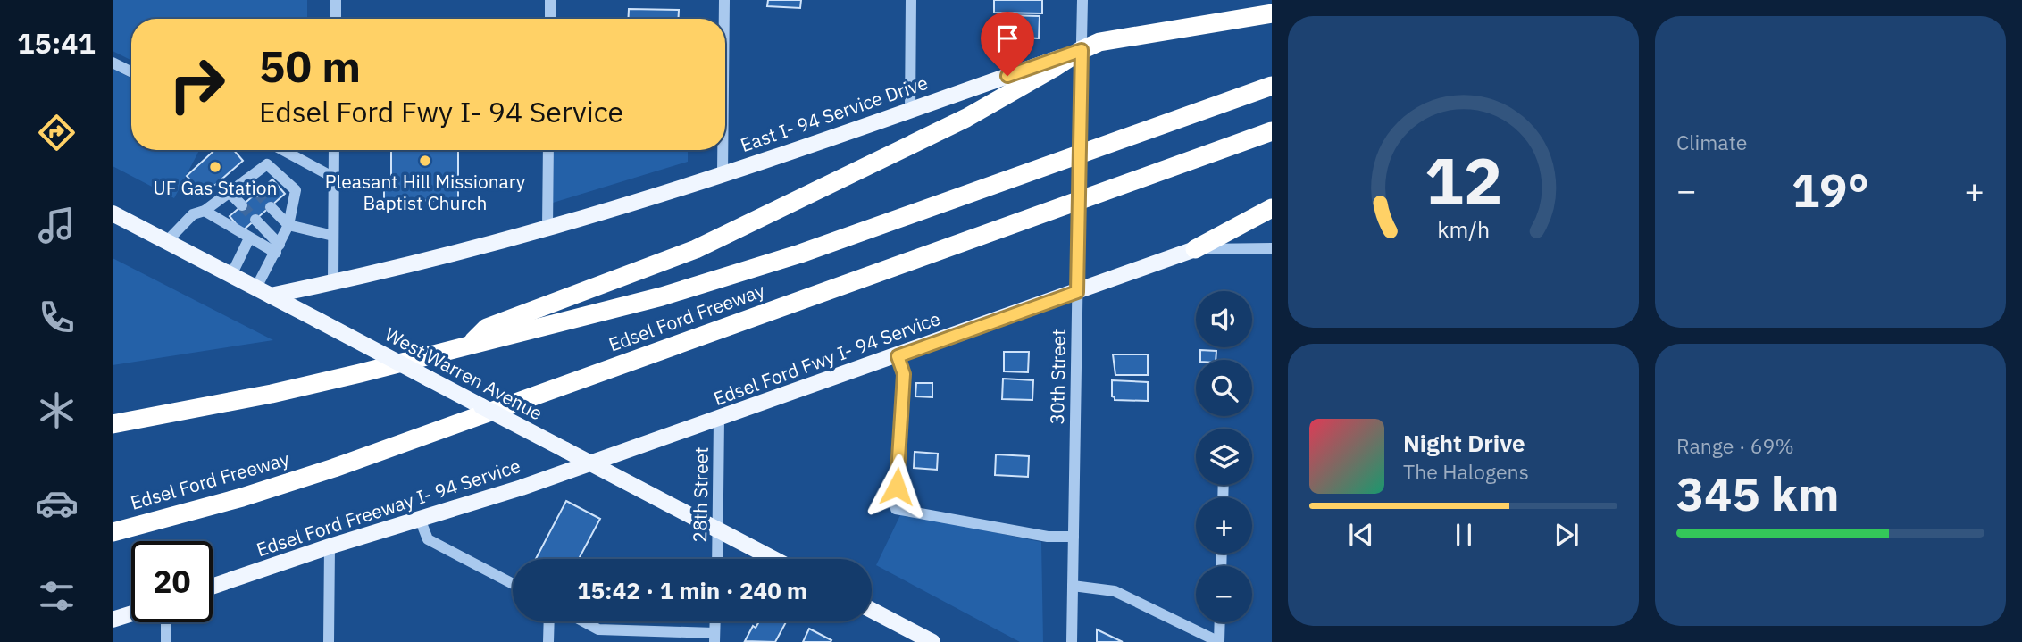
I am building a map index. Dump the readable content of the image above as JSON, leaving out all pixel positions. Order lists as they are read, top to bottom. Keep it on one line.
{"streets":{"highway":["Edsel Ford Freeway"],"main road":["East I- 94 Service Drive","Edsel Ford Fwy I- 94 Service","West Warren Avenue","Edsel Ford Freeway I- 94 Service"],"street":["30th Street","28th Street"]},"crossings":[["East I- 94 Service Drive","West Warren Avenue"],["East I- 94 Service Drive","30th Street"],["Edsel Ford Fwy I- 94 Service","West Warren Avenue"],["Edsel Ford Fwy I- 94 Service","30th Street"],["Edsel Ford Fwy I- 94 Service","28th Street"],["Edsel Ford Fwy I- 94 Service","Edsel Ford Freeway I- 94 Service"],["West Warren Avenue","28th Street"],["West Warren Avenue","Edsel Ford Freeway I- 94 Service"]],"places":["Pleasant Hill Missionary Baptist Church","UF Gas Station"],"page":{"tabs":"15:41","tile":["Climate",["Range · 69%","345 km"]],"turn":["50 m","Edsel Ford Fwy I- 94 Service"],"heat":["−","19°","+"],"map_buttons":["+","−"],"song":["Night Drive","The Halogens"],"limit":"20","trip":"15:42 · 1 min · 240 m","gauge":["12","km/h"]}}
